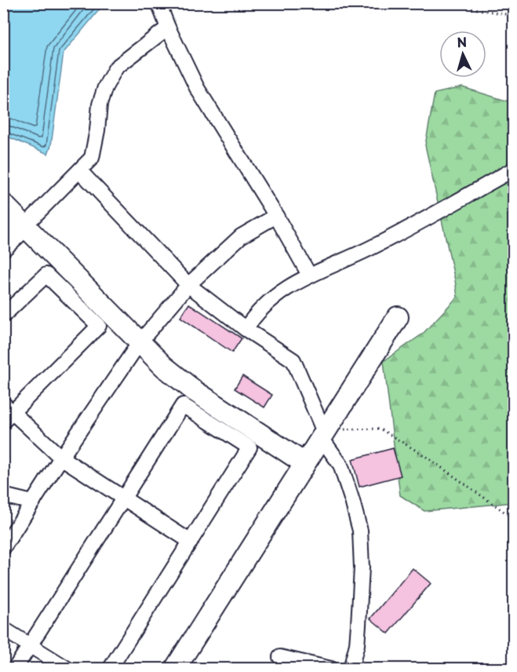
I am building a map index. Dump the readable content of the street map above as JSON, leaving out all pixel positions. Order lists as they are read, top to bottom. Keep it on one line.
{"north":"top"}
